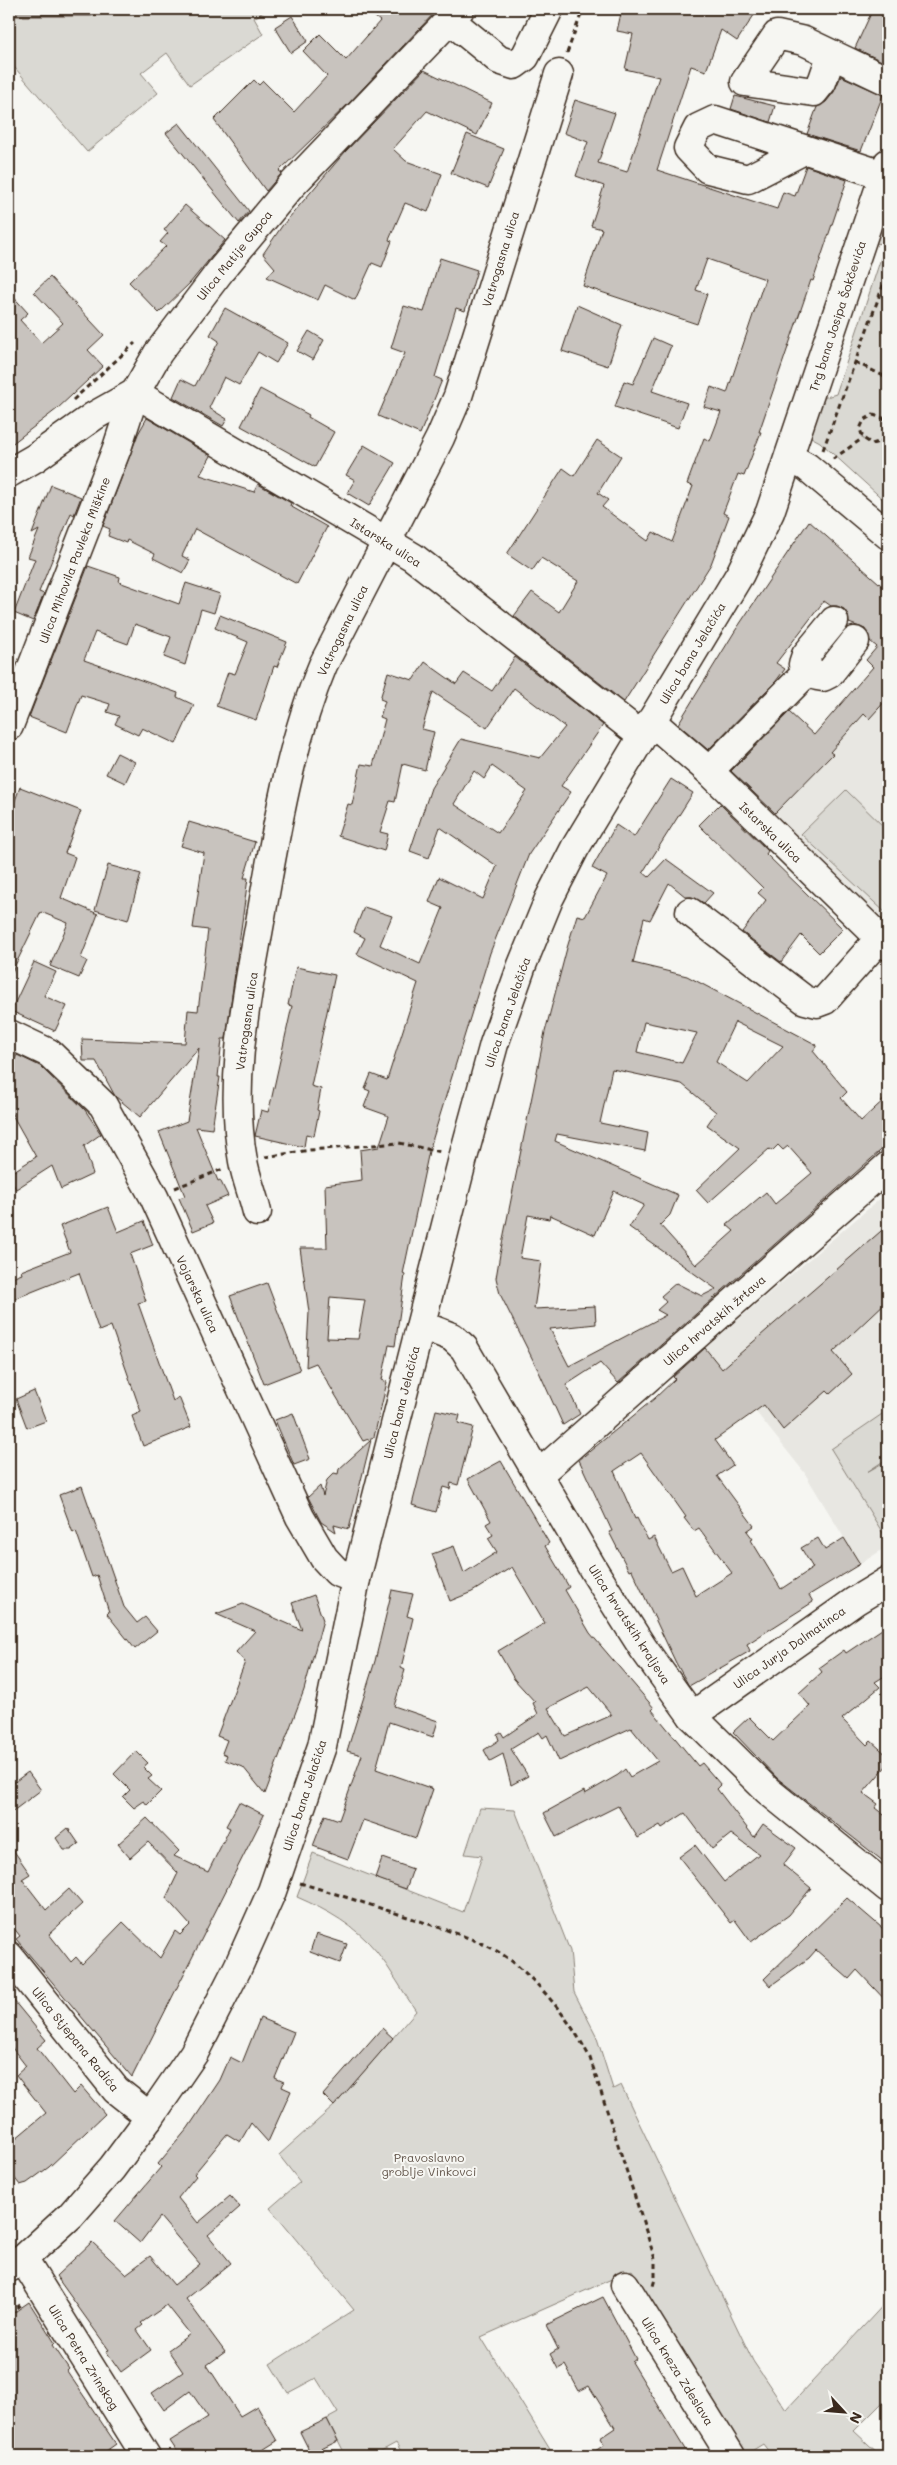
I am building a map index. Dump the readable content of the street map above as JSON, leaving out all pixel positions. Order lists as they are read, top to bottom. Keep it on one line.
{"streets":{"street":["Ulica Matije Gupca","Vatrogasna ulica","Trg bana Josipa Šokčevića","Istarska ulica","Ulica Mihovila Pavleka Miškine","Ulica bana Jelačića","Vojarska ulica","Ulica hrvatskih žrtava","Ulica hrvatskih kraljeva","Ulica Jurja Dalmatinca","Ulica Stjepana Radića","Ulica Petra Zrinskog","Ulica kneza Zdeslava"]},"crossings":[["Ulica Matije Gupca","Istarska ulica"],["Ulica Matije Gupca","Ulica Mihovila Pavleka Miškine"],["Vatrogasna ulica","Istarska ulica"],["Trg bana Josipa Šokčevića","Ulica bana Jelačića"],["Istarska ulica","Ulica Mihovila Pavleka Miškine"],["Istarska ulica","Ulica bana Jelačića"],["Ulica bana Jelačića","Vojarska ulica"],["Ulica bana Jelačića","Ulica hrvatskih kraljeva"],["Ulica bana Jelačića","Ulica Stjepana Radića"],["Ulica bana Jelačića","Ulica Petra Zrinskog"],["Ulica hrvatskih žrtava","Ulica hrvatskih kraljeva"],["Ulica hrvatskih kraljeva","Ulica Jurja Dalmatinca"]],"parks":["Pravoslavno groblje Vinkovci"],"north":"bottom right"}
